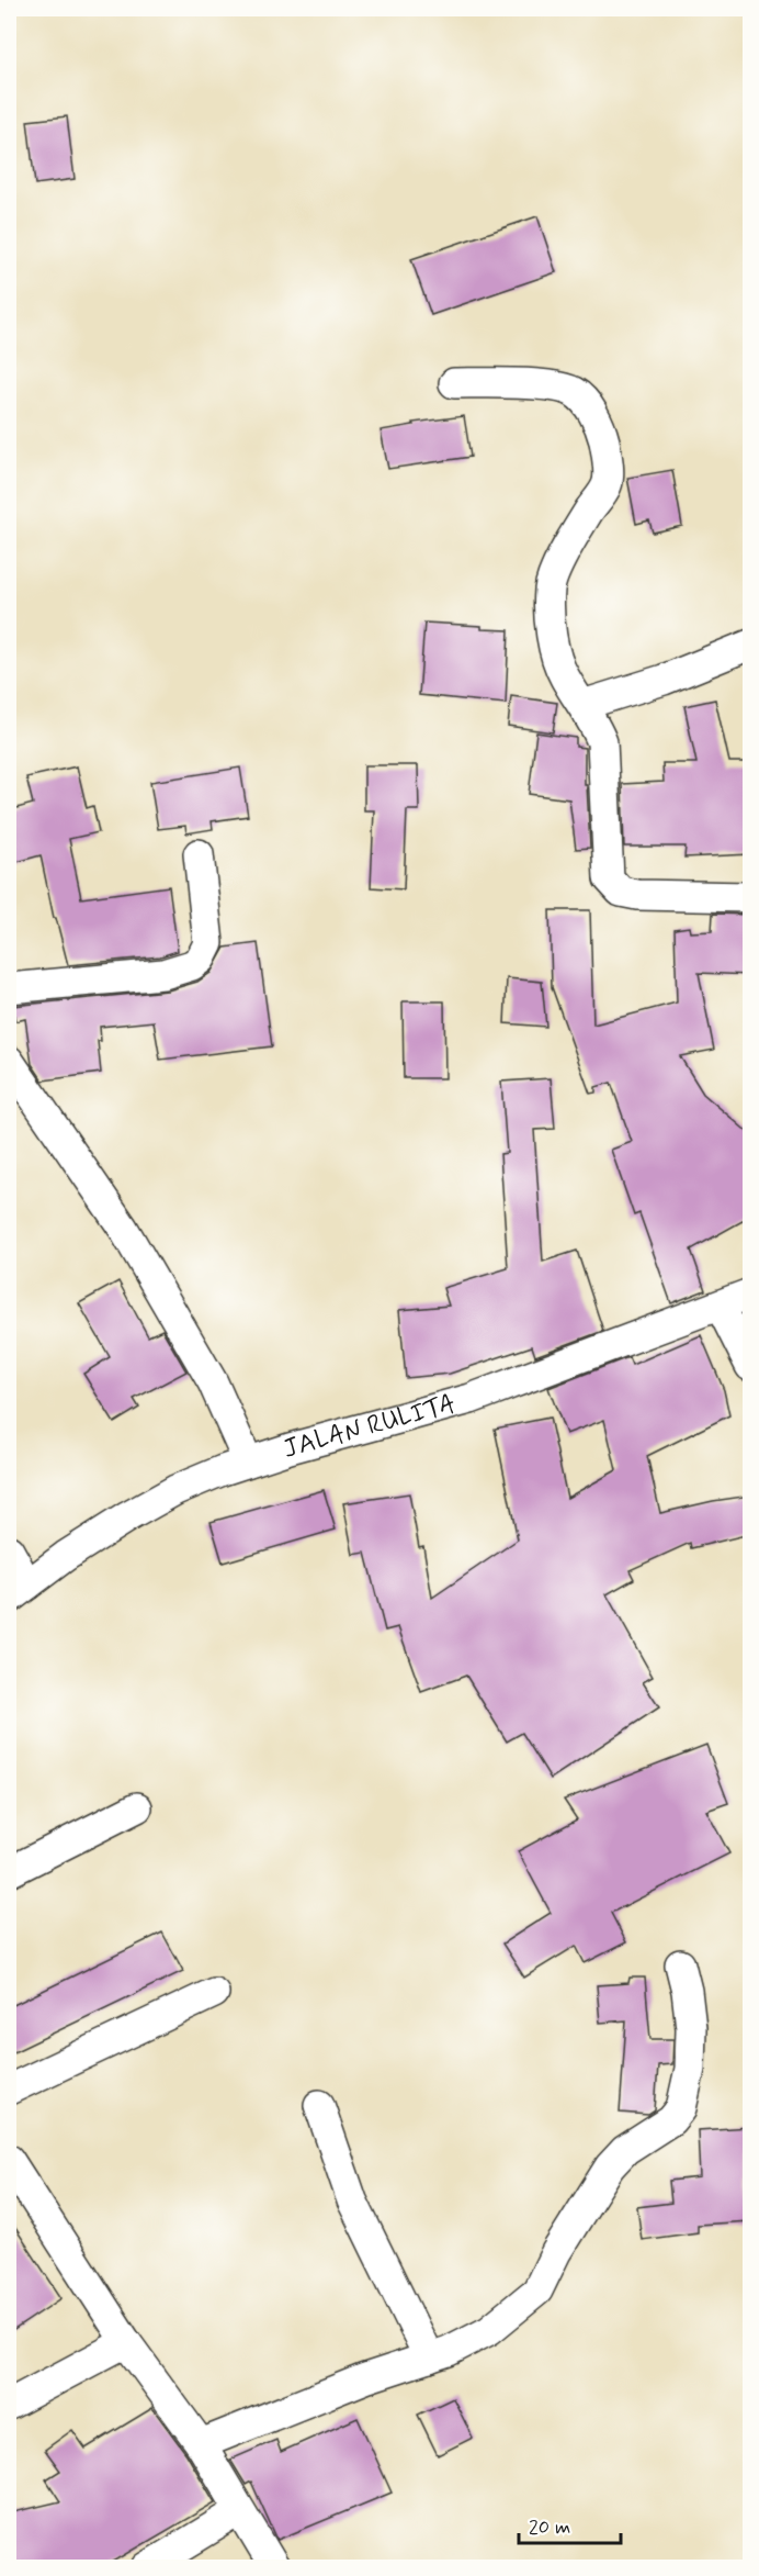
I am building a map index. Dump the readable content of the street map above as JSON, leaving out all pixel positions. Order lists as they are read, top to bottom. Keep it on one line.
{"streets":{"street":["JALAN RULITA"]},"scale_bar":"20 m"}
